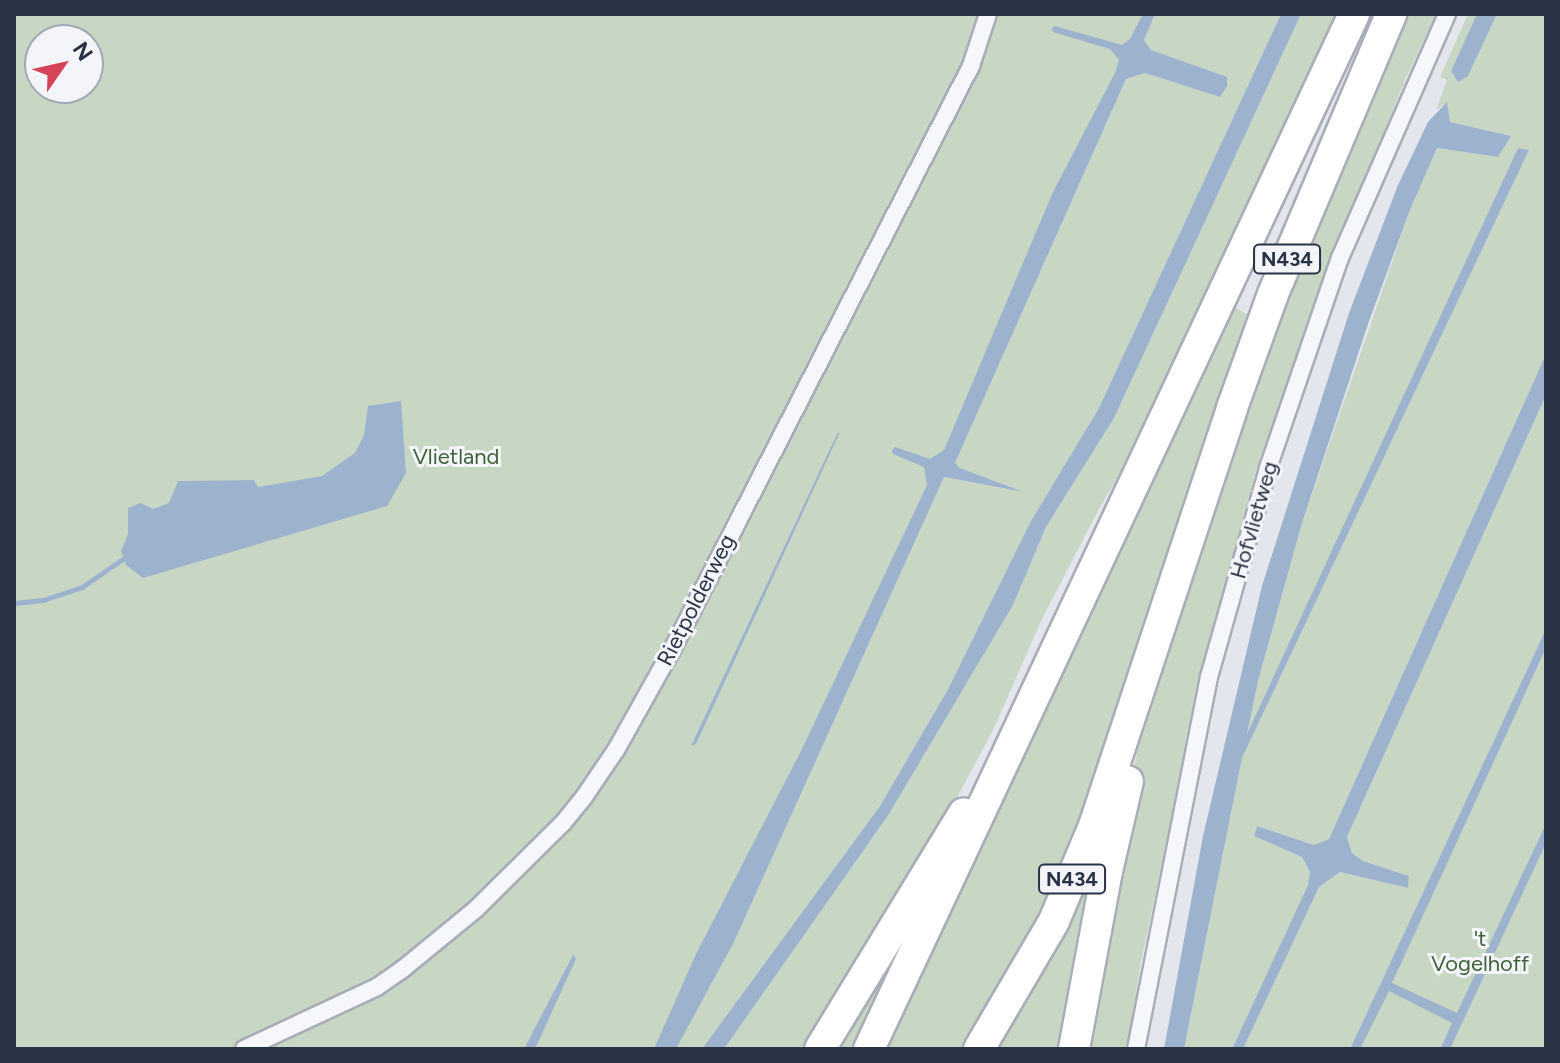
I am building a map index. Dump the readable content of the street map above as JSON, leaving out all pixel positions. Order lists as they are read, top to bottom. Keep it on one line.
{"streets":{"highway":["N434"],"street":["Hofvlietweg","Rietpolderweg"]},"parks":["Vlietland","'t Vogelhoff"],"north":"top right"}
